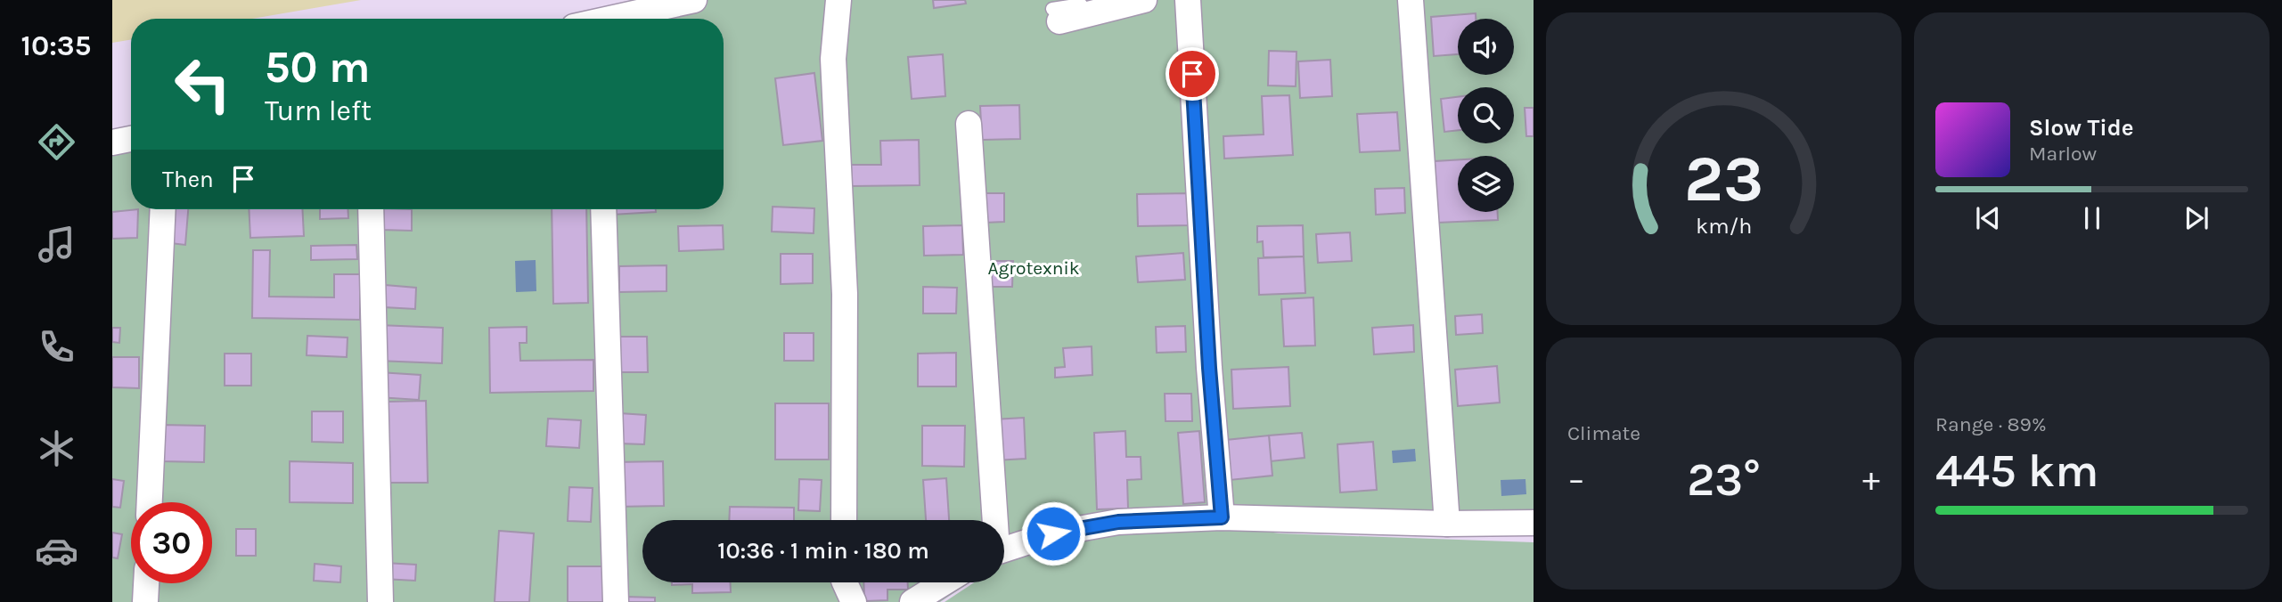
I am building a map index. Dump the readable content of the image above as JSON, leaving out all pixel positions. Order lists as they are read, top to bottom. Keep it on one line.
{"parks":["Agrotexnik"],"page":{"tabs":"10:35","turn":["50 m","Turn left"],"song":["Slow Tide","Marlow"],"then":"Then","tile":["Climate",["Range · 89%","445 km"]],"heat":["−","23°","+"],"limit":"30","trip":"10:36 · 1 min · 180 m","gauge":["23","km/h"]}}
